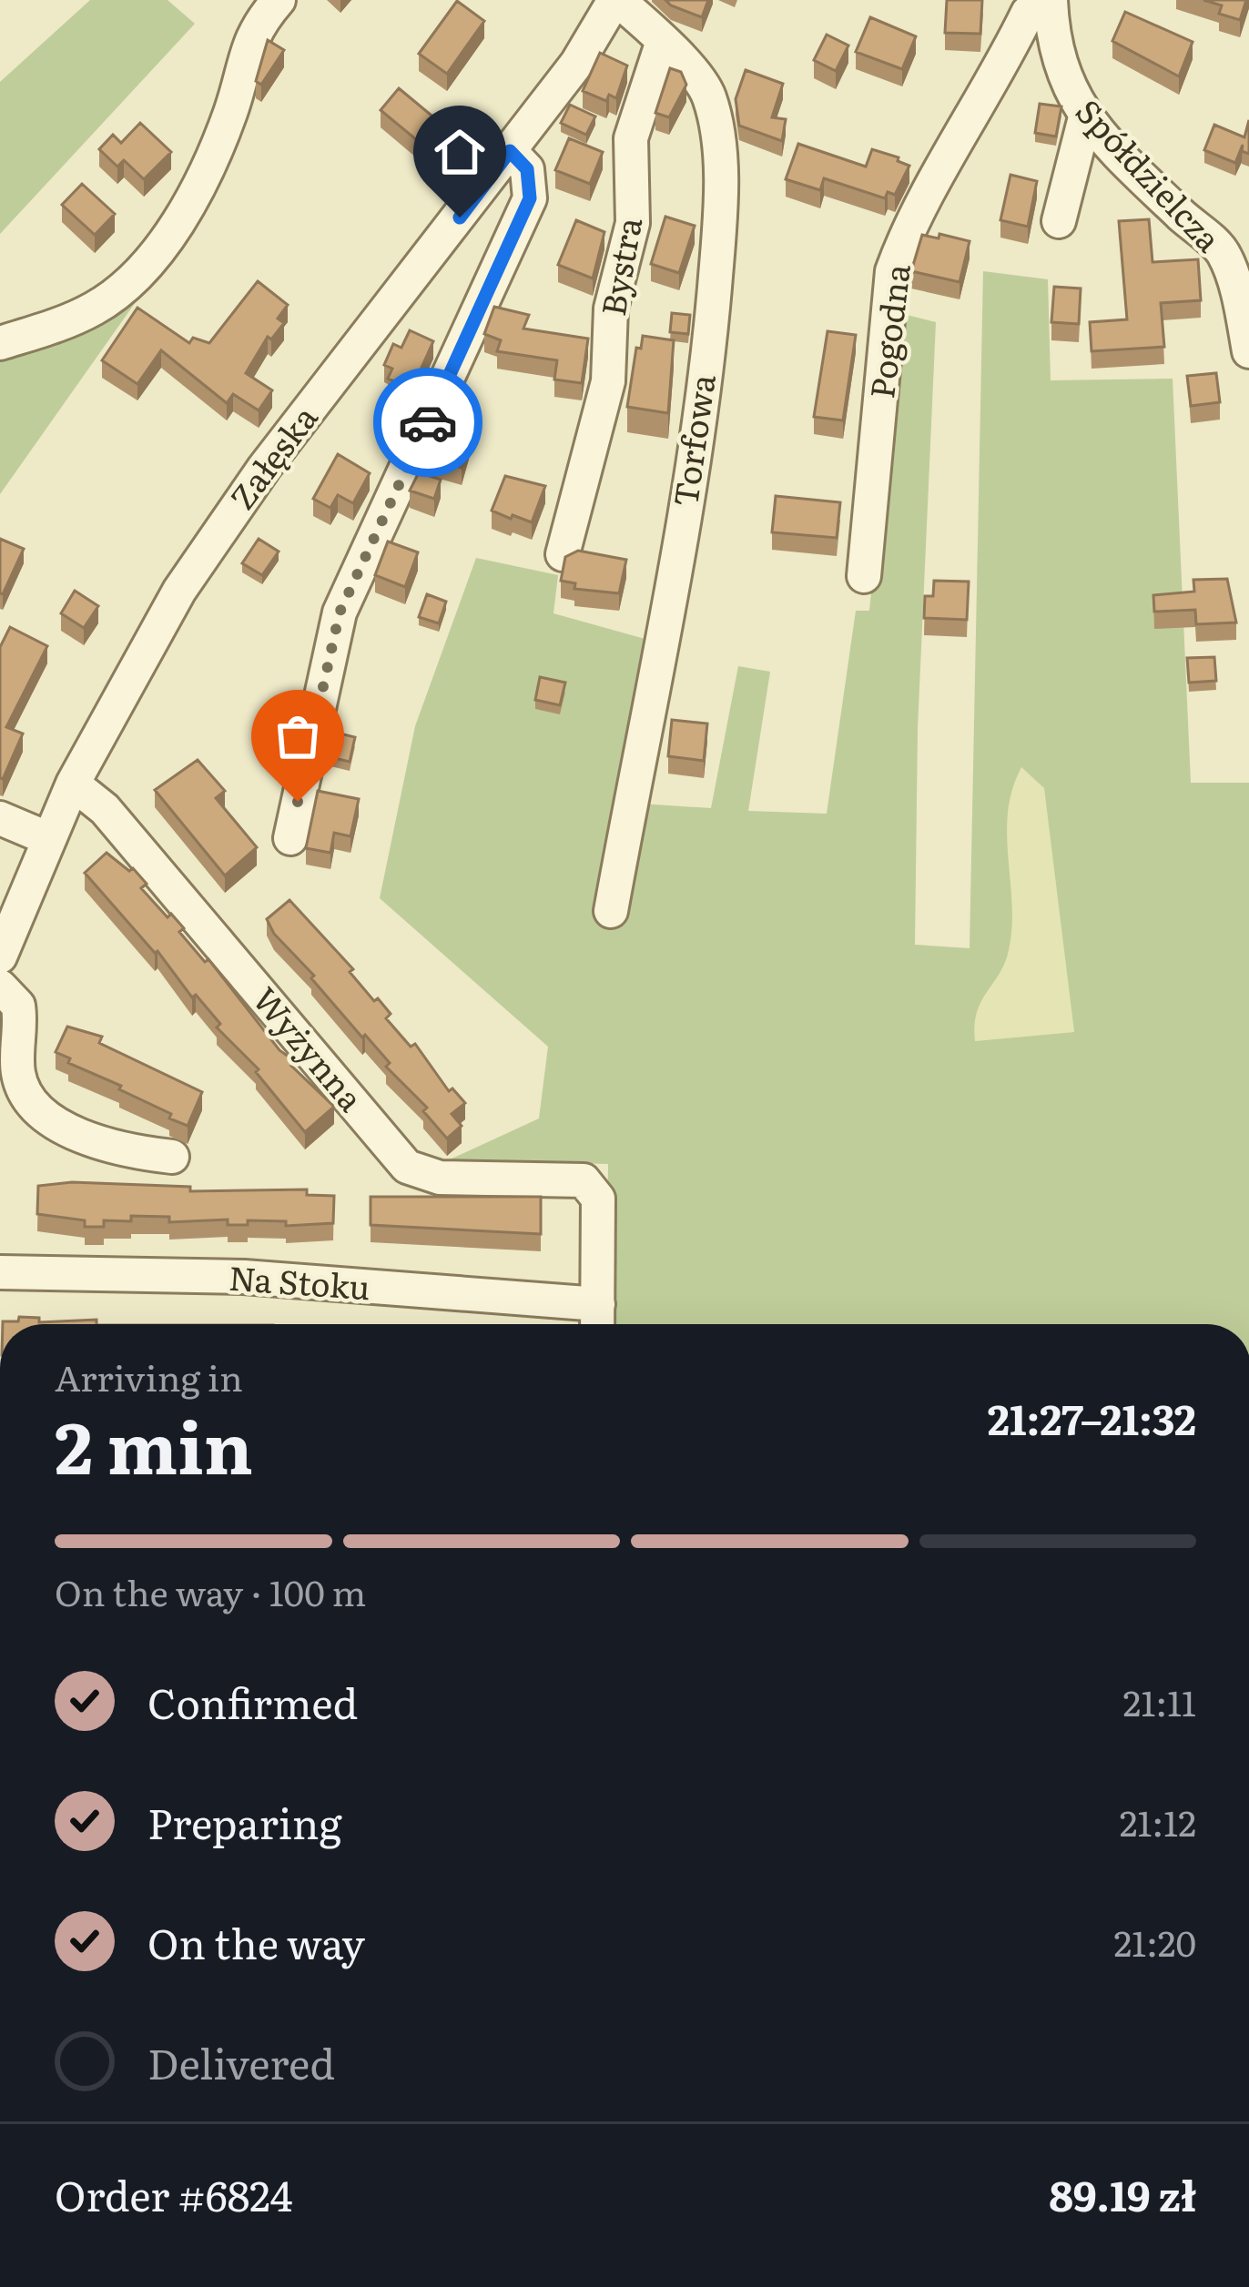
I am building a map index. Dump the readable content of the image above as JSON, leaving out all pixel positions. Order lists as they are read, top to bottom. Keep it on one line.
{"streets":{"street":["Spółdzielcza","Bystra","Pogodna","Torfowa","Załęska","Wyżynna","Na Stoku"]},"crossings":[["Spółdzielcza","Pogodna"],["Bystra","Torfowa"],["Torfowa","Załęska"],["Załęska","Wyżynna"],["Wyżynna","Na Stoku"]],"page":{"heading":["2 min","Arriving in","21:27–21:32"],"panel":["Order #6824","89.19 zł"],"bar":"On the way · 100 m","list":[["Confirmed","21:11"],["Preparing","21:12"],["On the way","21:20"],"Delivered"]}}
